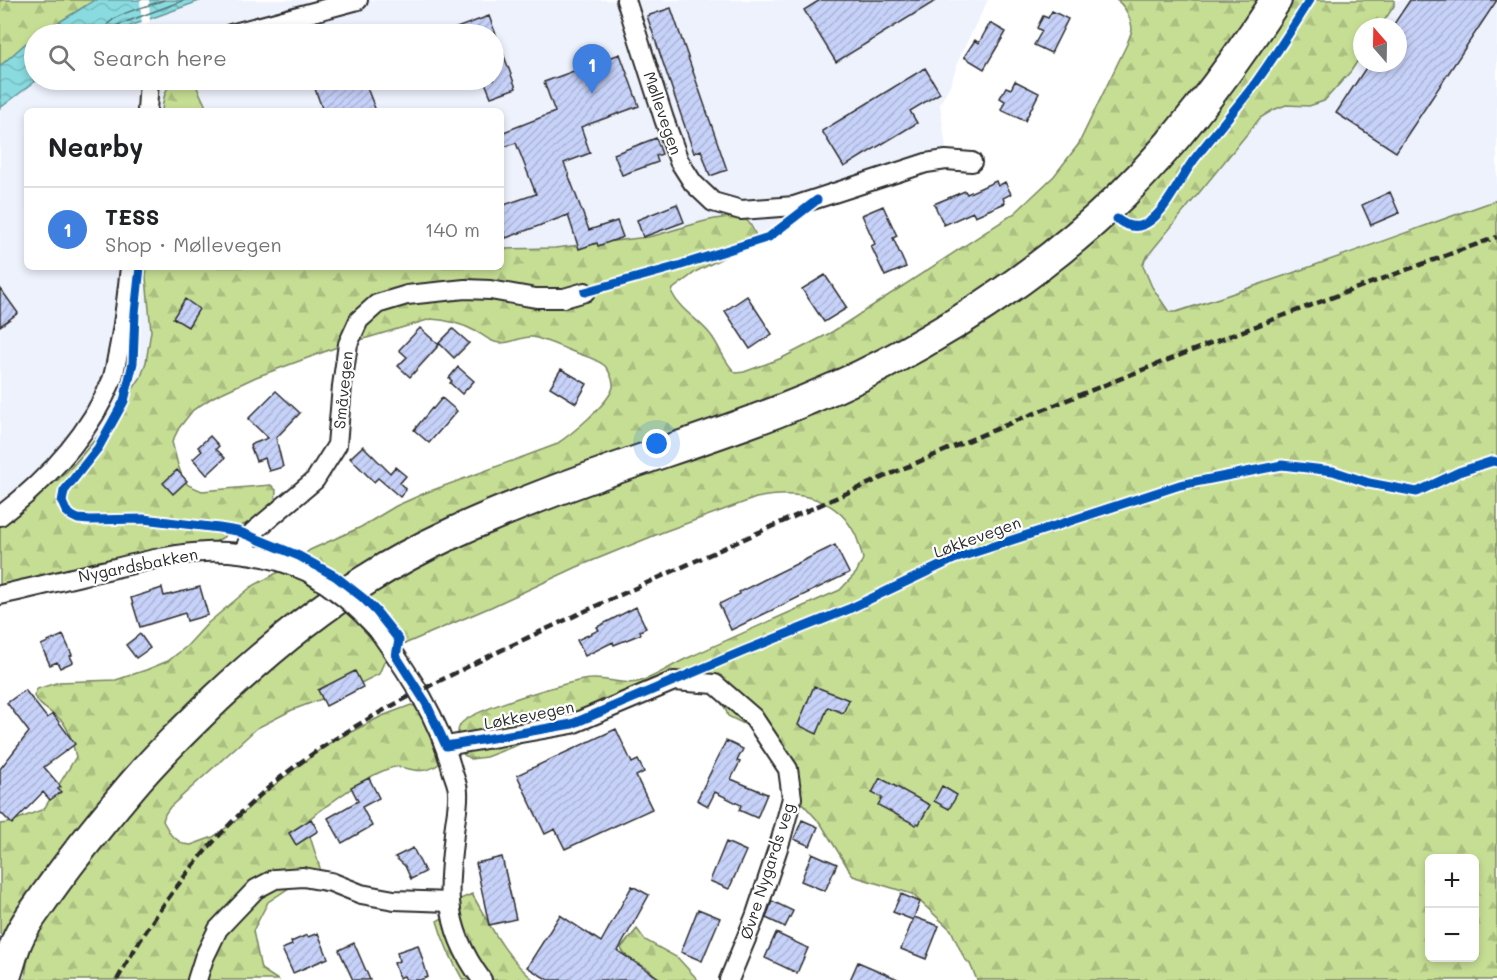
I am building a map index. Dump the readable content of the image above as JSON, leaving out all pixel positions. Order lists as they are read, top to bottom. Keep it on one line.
{"streets":{"street":["Møllevegen","Småvegen","Løkkevegen","Nygardsbakken","Øvre Nygards veg"]},"crossings":[["Småvegen","Nygardsbakken"],["Løkkevegen","Nygardsbakken"],["Løkkevegen","Øvre Nygards veg"]],"north":"top","page":{"search":"Search here","pins":"1","heading":"Nearby","list":[{"mark":"1","name":"TESS","note":"Shop · Møllevegen","value":"140 m"}],"map_buttons":["+","−"]}}
